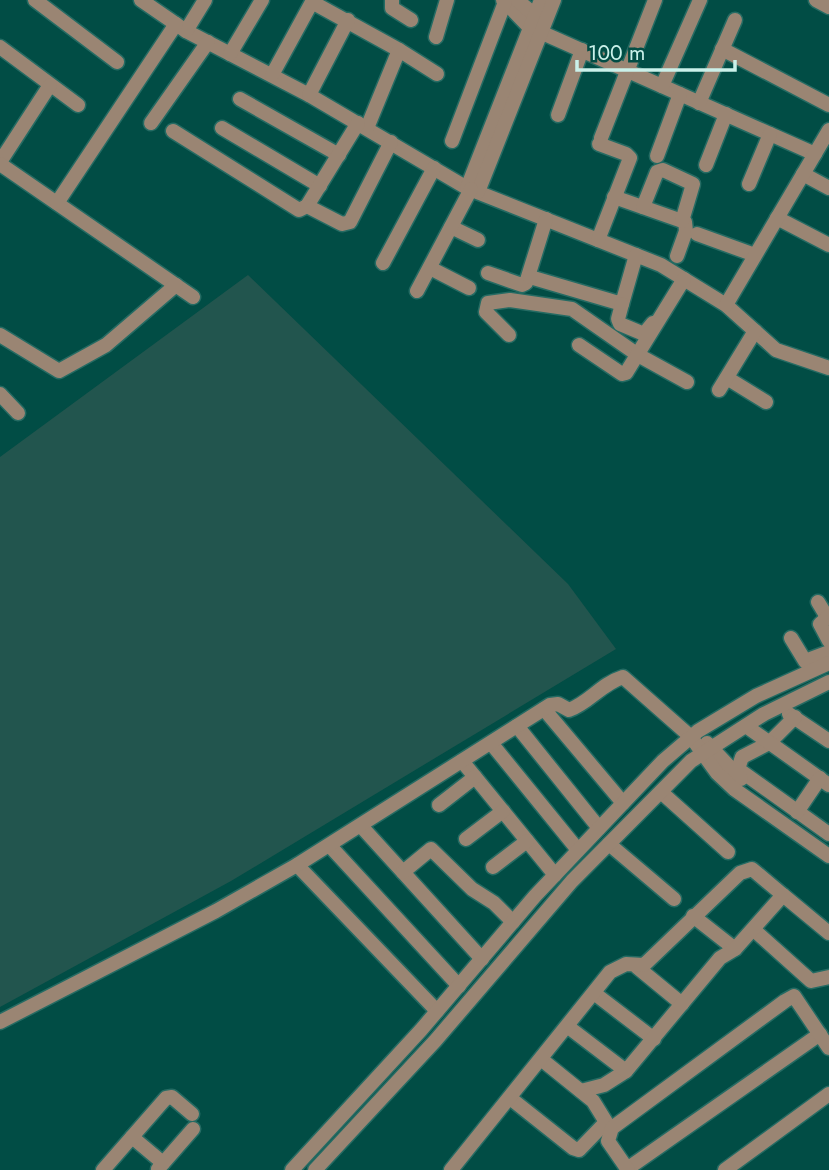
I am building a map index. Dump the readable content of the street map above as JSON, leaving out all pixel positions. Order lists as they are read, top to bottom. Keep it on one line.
{"scale_bar":"100 m"}
